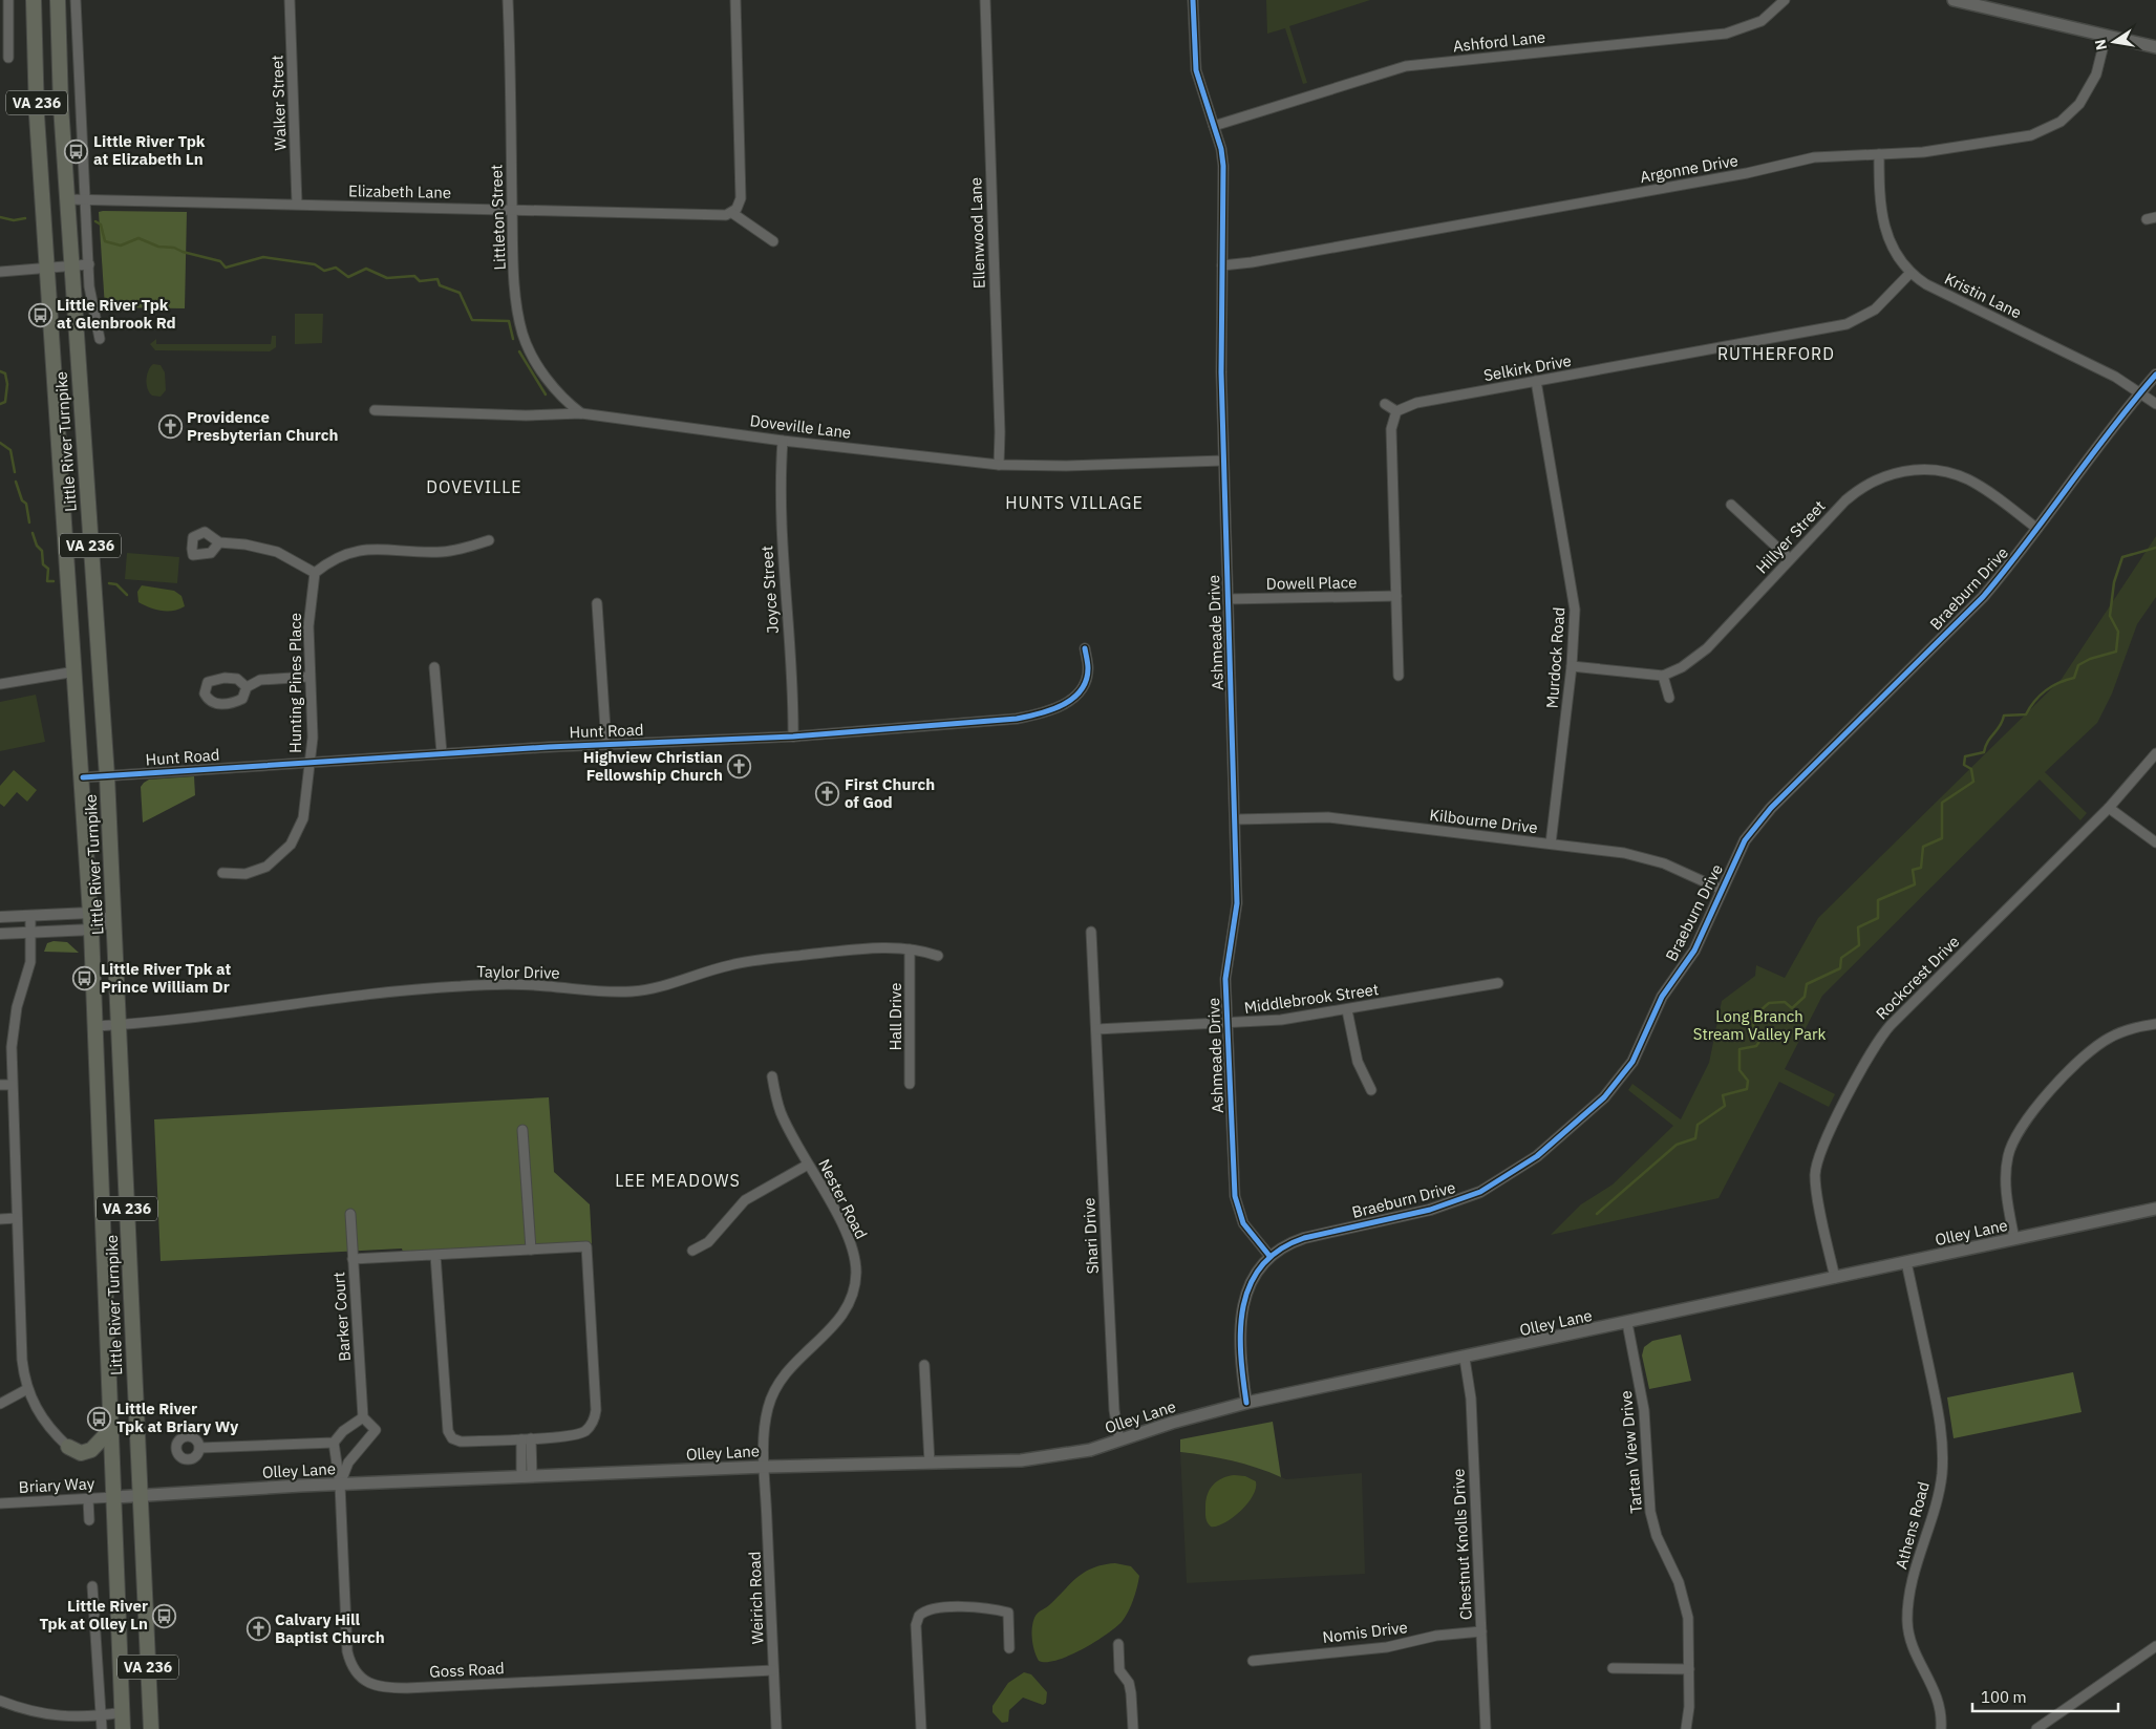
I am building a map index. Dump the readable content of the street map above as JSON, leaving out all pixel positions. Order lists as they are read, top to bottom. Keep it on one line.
{"streets":{"main road":["VA 236","Little River Turnpike","Olley Lane"],"street":["Ashford Lane","Walker Street","Argonne Drive","Elizabeth Lane","Littleton Street","Ellenwood Lane","Kristin Lane","Selkirk Drive","Doveville Lane","Hillyer Street","Dowell Place","Braeburn Drive","Joyce Street","Ashmeade Drive","Murdock Road","Hunting Pines Place","Hunt Road","Kilbourne Drive","Taylor Drive","Rockcrest Drive","Middlebrook Street","Hall Drive","Nester Road","Shari Drive","Barker Court","Tartan View Drive","Briary Way","Athens Road","Chestnut Knolls Drive","Weirich Road","Nomis Drive","Goss Road"]},"crossings":[["Ashford Lane","Ashmeade Drive"],["Walker Street","Elizabeth Lane"],["Argonne Drive","Ashmeade Drive"],["Elizabeth Lane","Littleton Street"],["Elizabeth Lane","Little River Turnpike"],["Littleton Street","Doveville Lane"],["Ellenwood Lane","Doveville Lane"],["Kristin Lane","Selkirk Drive"],["Kristin Lane","Braeburn Drive"],["Selkirk Drive","Murdock Road"],["Doveville Lane","Joyce Street"],["Doveville Lane","Ashmeade Drive"],["Little River Turnpike","Hunt Road"],["Little River Turnpike","Taylor Drive"],["Little River Turnpike","Olley Lane"],["Little River Turnpike","Briary Way"],["Hillyer Street","Braeburn Drive"],["Dowell Place","Ashmeade Drive"],["Braeburn Drive","Ashmeade Drive"],["Braeburn Drive","Kilbourne Drive"],["Braeburn Drive","Olley Lane"],["Joyce Street","Hunt Road"],["Ashmeade Drive","Kilbourne Drive"],["Ashmeade Drive","Middlebrook Street"],["Murdock Road","Kilbourne Drive"],["Hunting Pines Place","Hunt Road"],["Taylor Drive","Hall Drive"],["Rockcrest Drive","Olley Lane"],["Middlebrook Street","Shari Drive"],["Nester Road","Olley Lane"],["Nester Road","Weirich Road"],["Olley Lane","Shari Drive"],["Olley Lane","Barker Court"],["Olley Lane","Tartan View Drive"],["Olley Lane","Briary Way"],["Olley Lane","Athens Road"],["Olley Lane","Chestnut Knolls Drive"],["Olley Lane","Weirich Road"],["Olley Lane","Goss Road"],["Barker Court","Goss Road"],["Chestnut Knolls Drive","Nomis Drive"],["Weirich Road","Goss Road"]],"districts":["RUTHERFORD","DOVEVILLE","HUNTS VILLAGE","LEE MEADOWS"],"parks":["Long Branch Stream Valley Park"],"places":{"bus stop":["Little River Tpk at Elizabeth Ln","Little River Tpk at Glenbrook Rd","Little River Tpk at Prince William Dr","Little River Tpk at Briary Wy","Little River Tpk at Olley Ln"],"church":["Providence Presbyterian Church","Highview Christian Fellowship Church","First Church of God","Calvary Hill Baptist Church"]},"scale_bar":"100 m","north":"left"}
